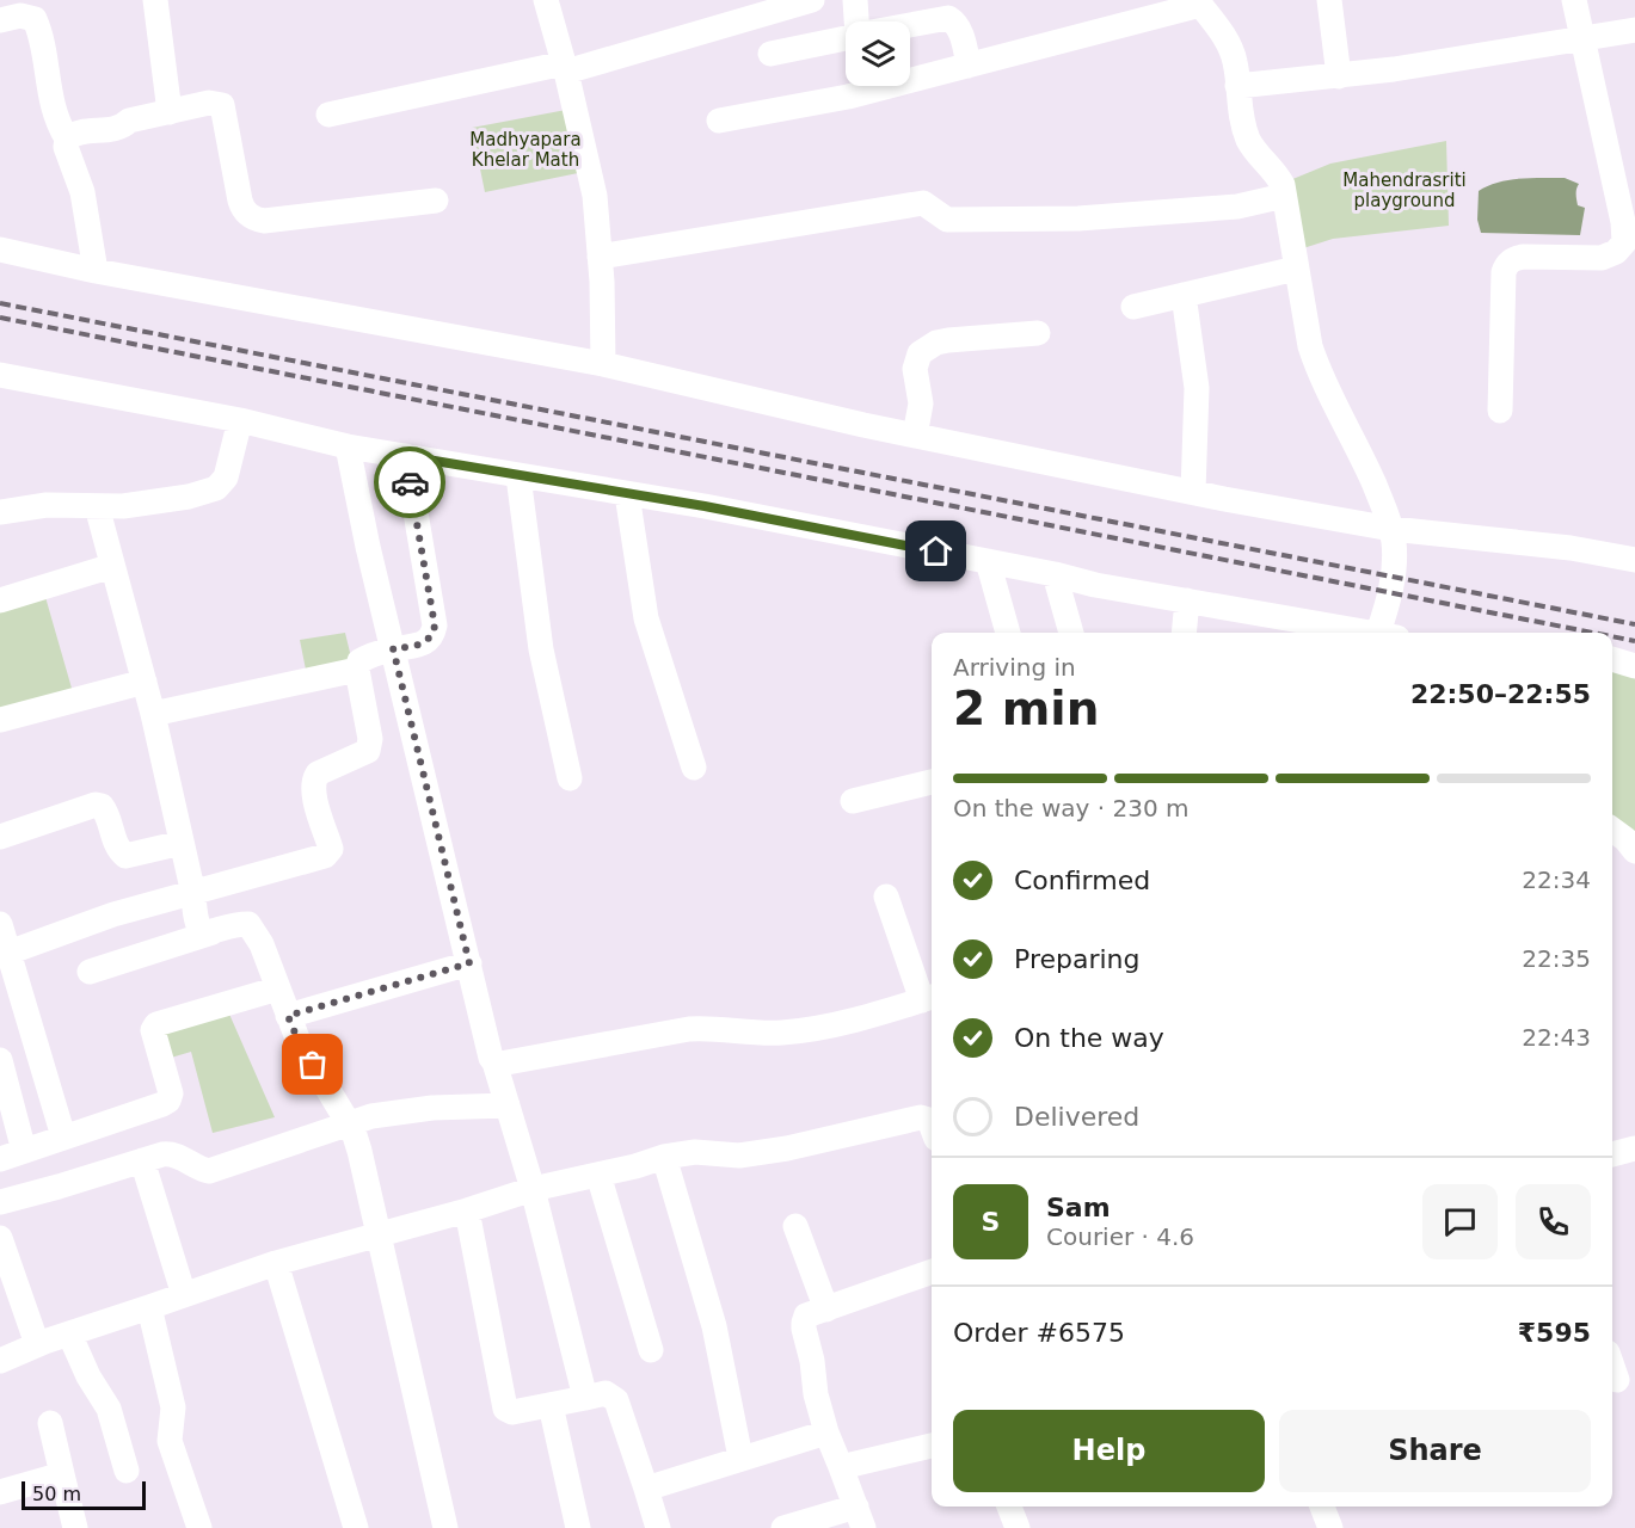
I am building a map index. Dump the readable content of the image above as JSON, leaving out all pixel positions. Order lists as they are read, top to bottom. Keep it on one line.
{"parks":["Madhyapara Khelar Math","Mahendrasriti playground"],"scale_bar":"50 m","page":{"heading":["2 min","Arriving in","22:50–22:55"],"panel":["Sam","Courier · 4.6","Order #6575","₹595"],"bar":"On the way · 230 m","list":[["Confirmed","22:34"],["Preparing","22:35"],["On the way","22:43"],"Delivered"],"round":"S","buttons":["Help","Share"],"scale":"50 m"}}
